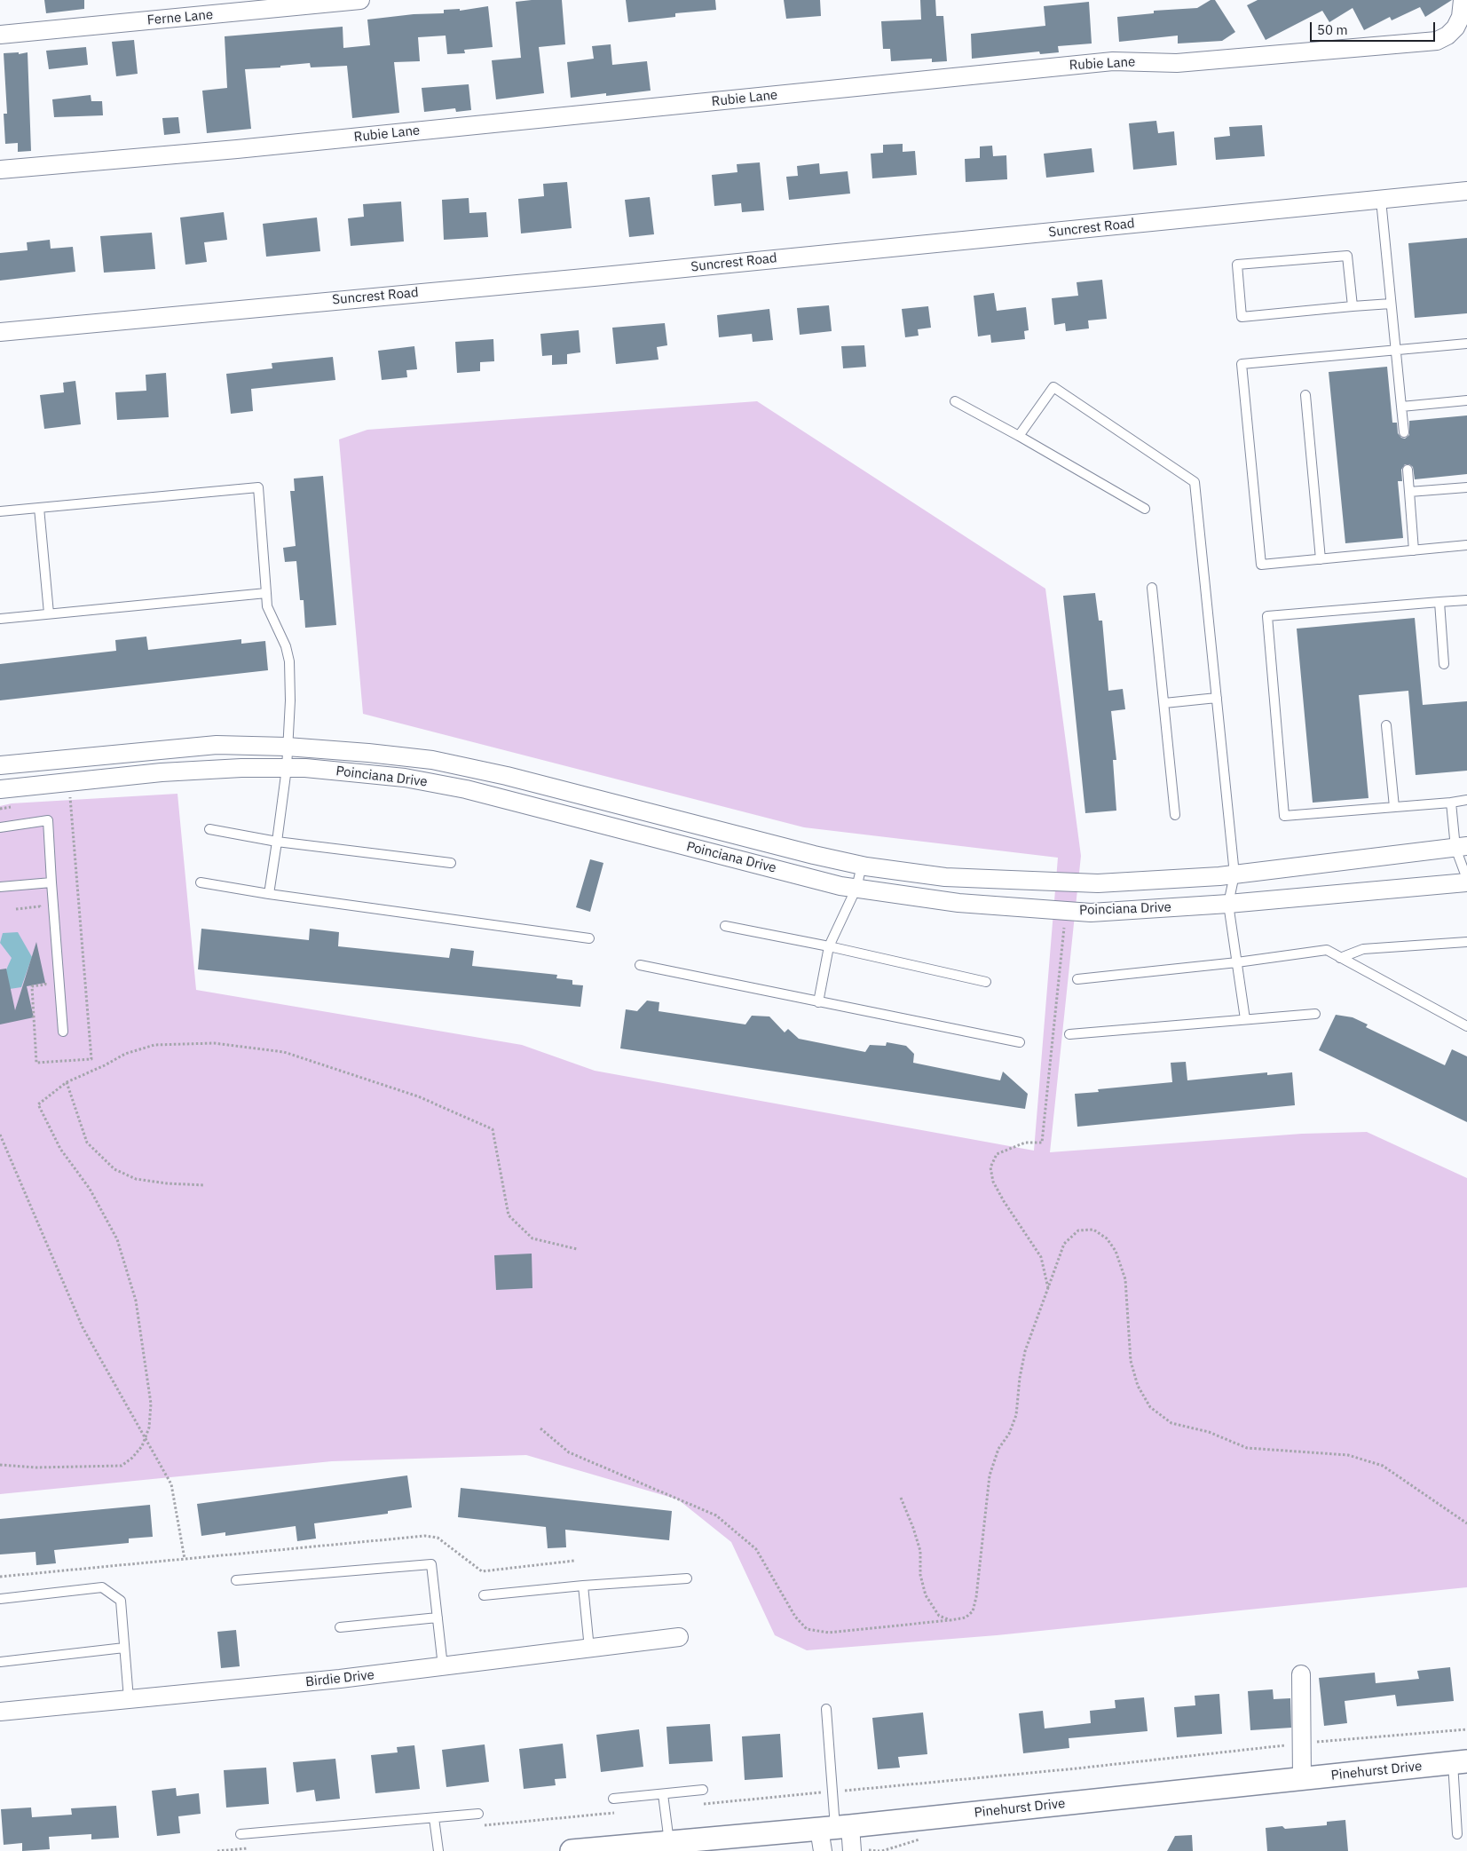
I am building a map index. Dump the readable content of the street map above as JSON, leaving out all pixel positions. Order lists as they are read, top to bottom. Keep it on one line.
{"streets":{"street":["Ferne Lane","Rubie Lane","Suncrest Road","Poinciana Drive","Birdie Drive","Pinehurst Drive"]},"scale_bar":"50 m"}
